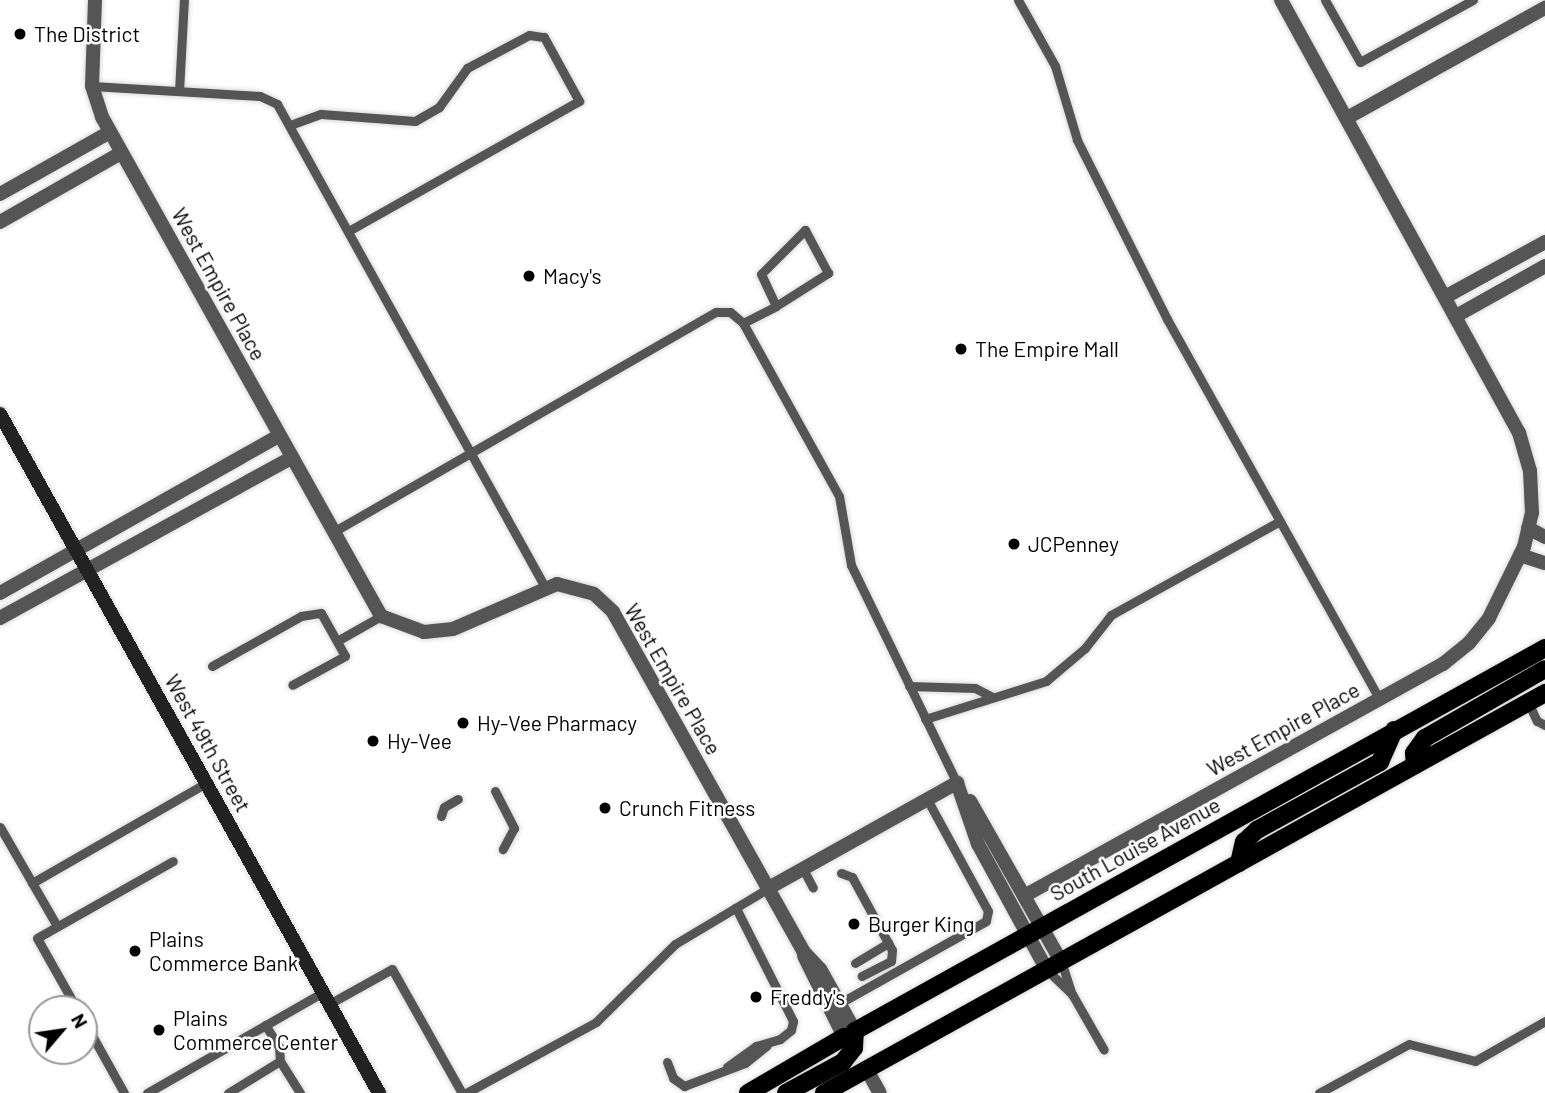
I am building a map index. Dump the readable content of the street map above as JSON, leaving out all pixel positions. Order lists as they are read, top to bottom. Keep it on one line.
{"streets":{"main road":["West 49th Street","South Louise Avenue"],"street":["West Empire Place"]},"crossings":[["West Empire Place","South Louise Avenue"]],"places":["The District","Macy's","The Empire Mall","JCPenney","Hy-Vee Pharmacy","Hy-Vee","Crunch Fitness","Burger King","Plains Commerce Bank","Freddy's","Plains Commerce Center"],"north":"top right"}
